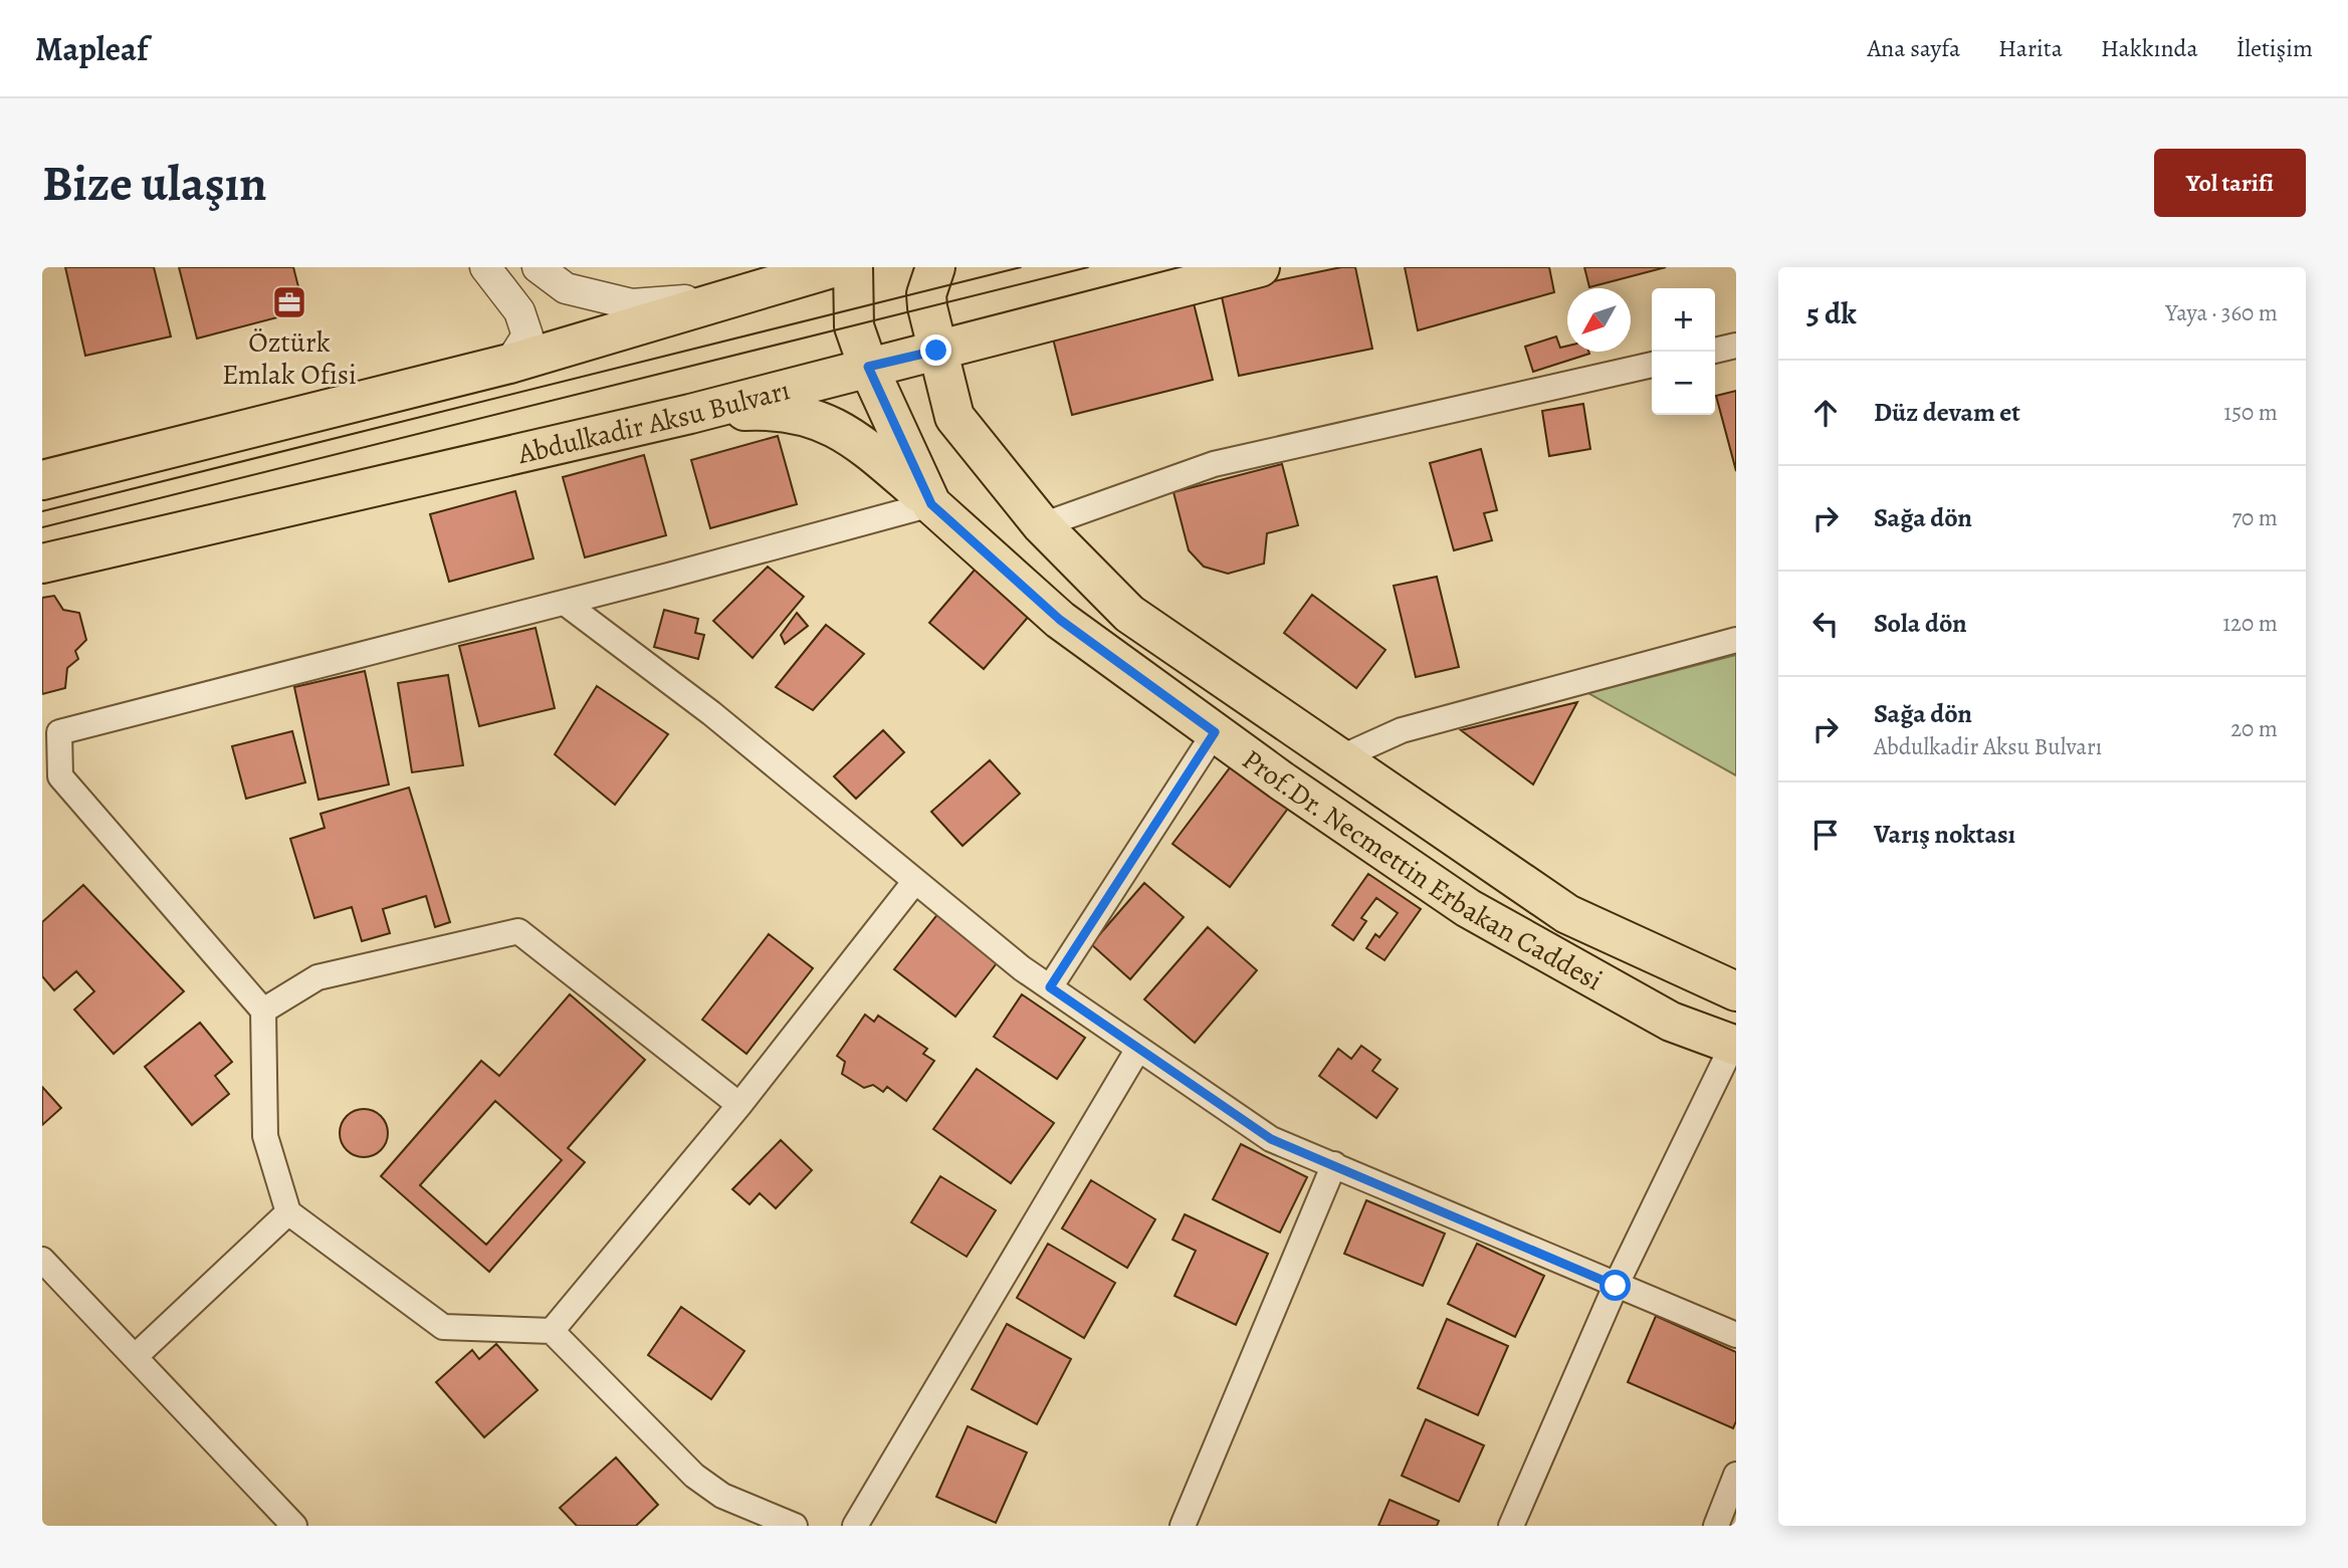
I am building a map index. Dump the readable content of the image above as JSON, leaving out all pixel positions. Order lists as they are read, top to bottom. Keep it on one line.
{"streets":{"main road":["Abdulkadir Aksu Bulvarı","Prof.Dr. Necmettin Erbakan Caddesi"]},"crossings":[["Abdulkadir Aksu Bulvarı","Prof.Dr. Necmettin Erbakan Caddesi"]],"places":{"office":["Öztürk Emlak Ofisi"]},"north":"bottom left","page":{"header":"Mapleaf","nav":["Ana sayfa","Harita","Hakkında","İletişim"],"buttons":"Yol tarifi","title":"Bize ulaşın","heading":["5 dk","Yaya · 360 m"],"map_buttons":["+","−"],"list":[["Düz devam et","150 m"],["Sağa dön","70 m"],["Sola dön","120 m"],["Sağa dön","Abdulkadir Aksu Bulvarı","20 m"],"Varış noktası"]}}
